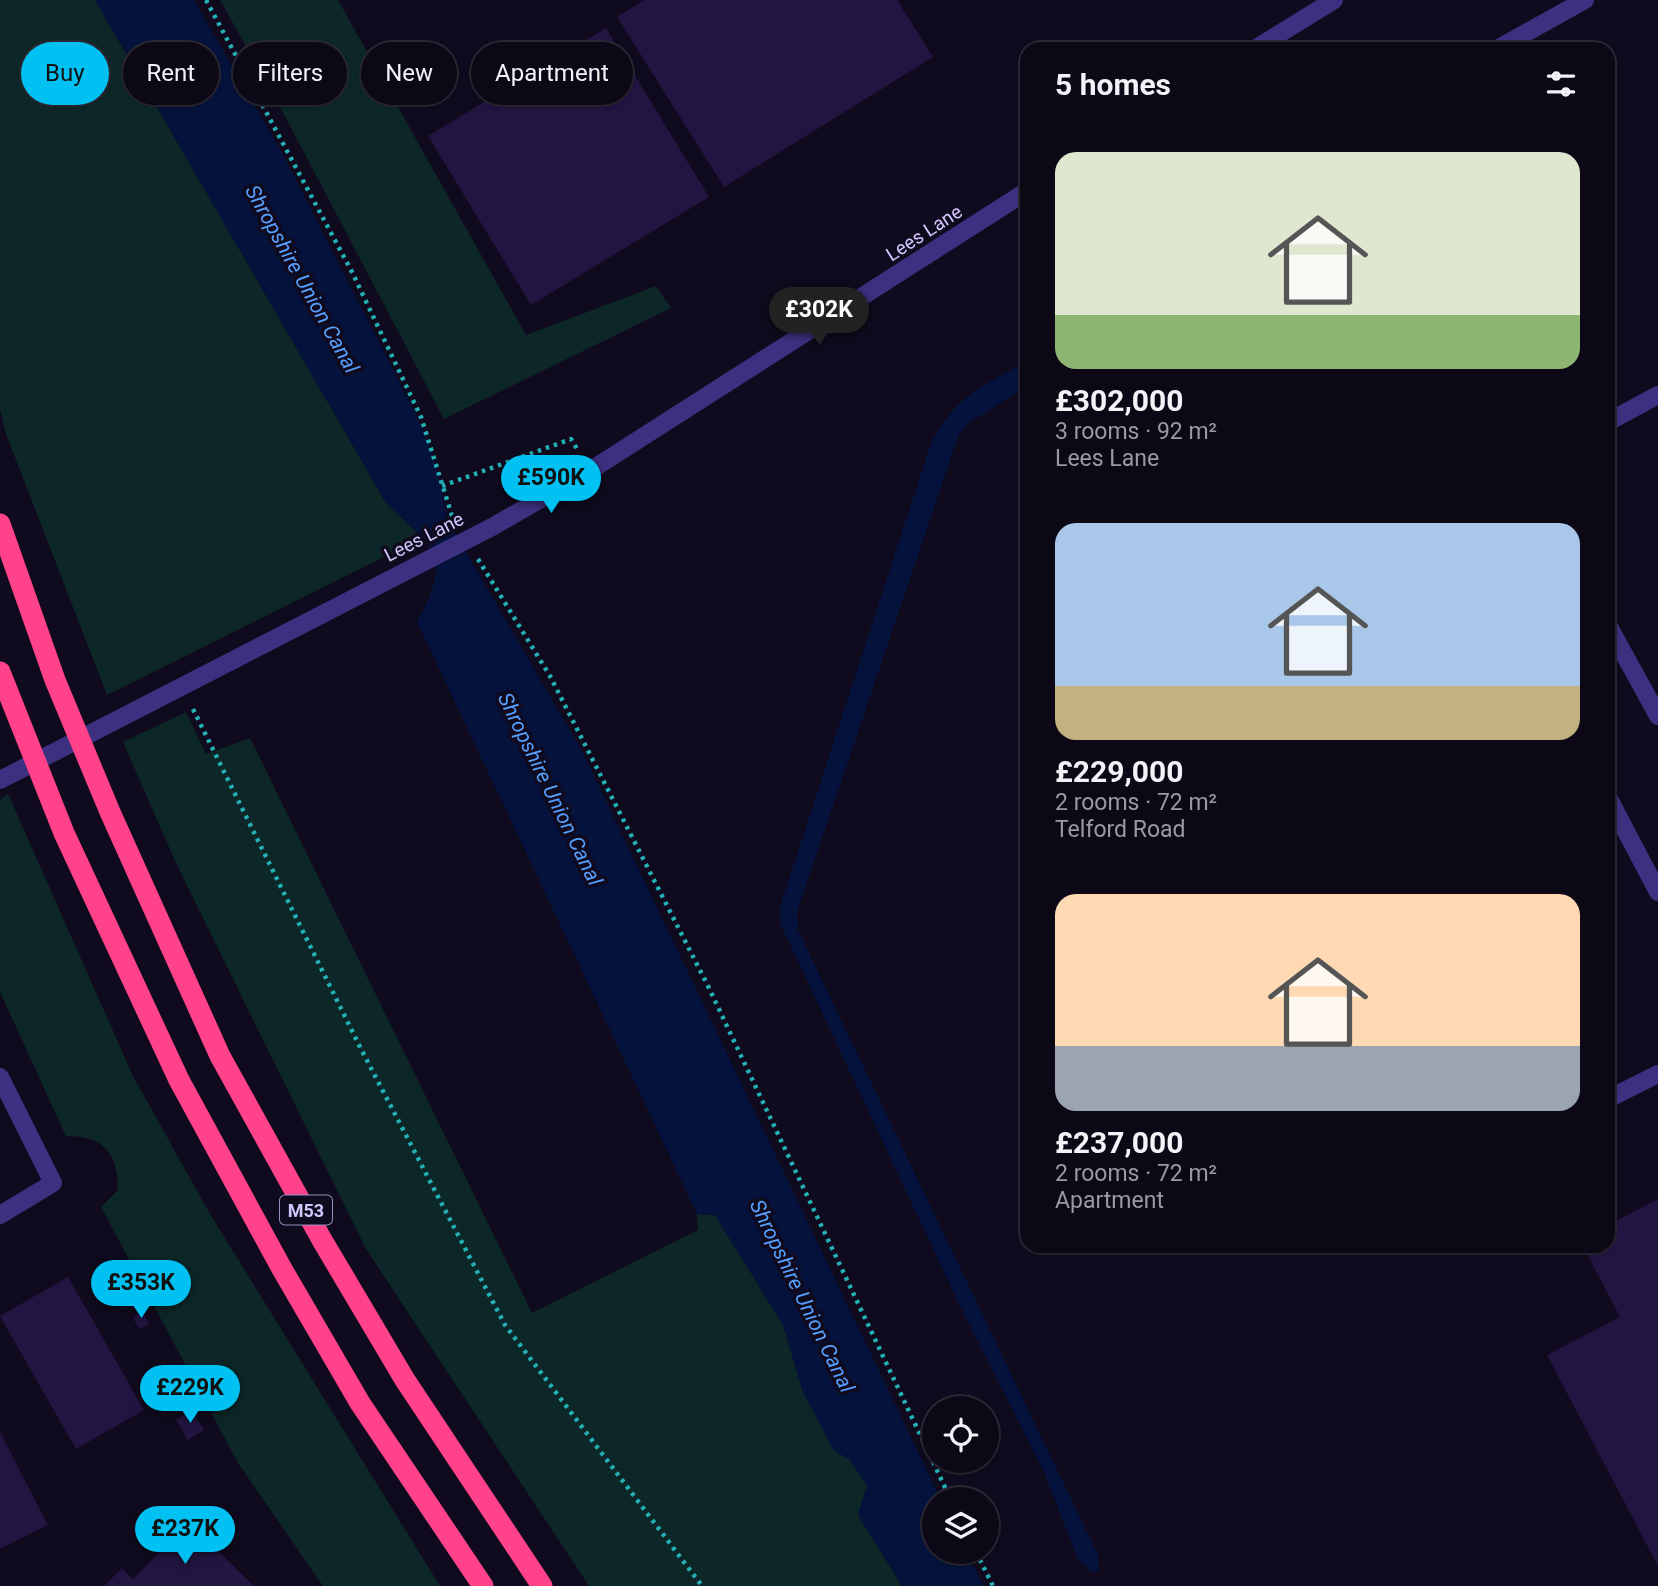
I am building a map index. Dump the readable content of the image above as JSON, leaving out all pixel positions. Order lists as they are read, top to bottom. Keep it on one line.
{"streets":{"highway":["M53"],"street":["Lees Lane"]},"water":["Shropshire Union Canal"],"page":{"chip":["Buy","Rent","Filters","New","Apartment"],"heading":"5 homes","list":[{"name":"£302,000","note":"3 rooms · 92 m² · Lees Lane"},{"name":"£229,000","note":"2 rooms · 72 m² · Telford Road"},{"name":"£237,000","note":"2 rooms · 72 m² · Apartment"}],"price":["£302K","£590K","£353K","£229K","£237K"]}}
